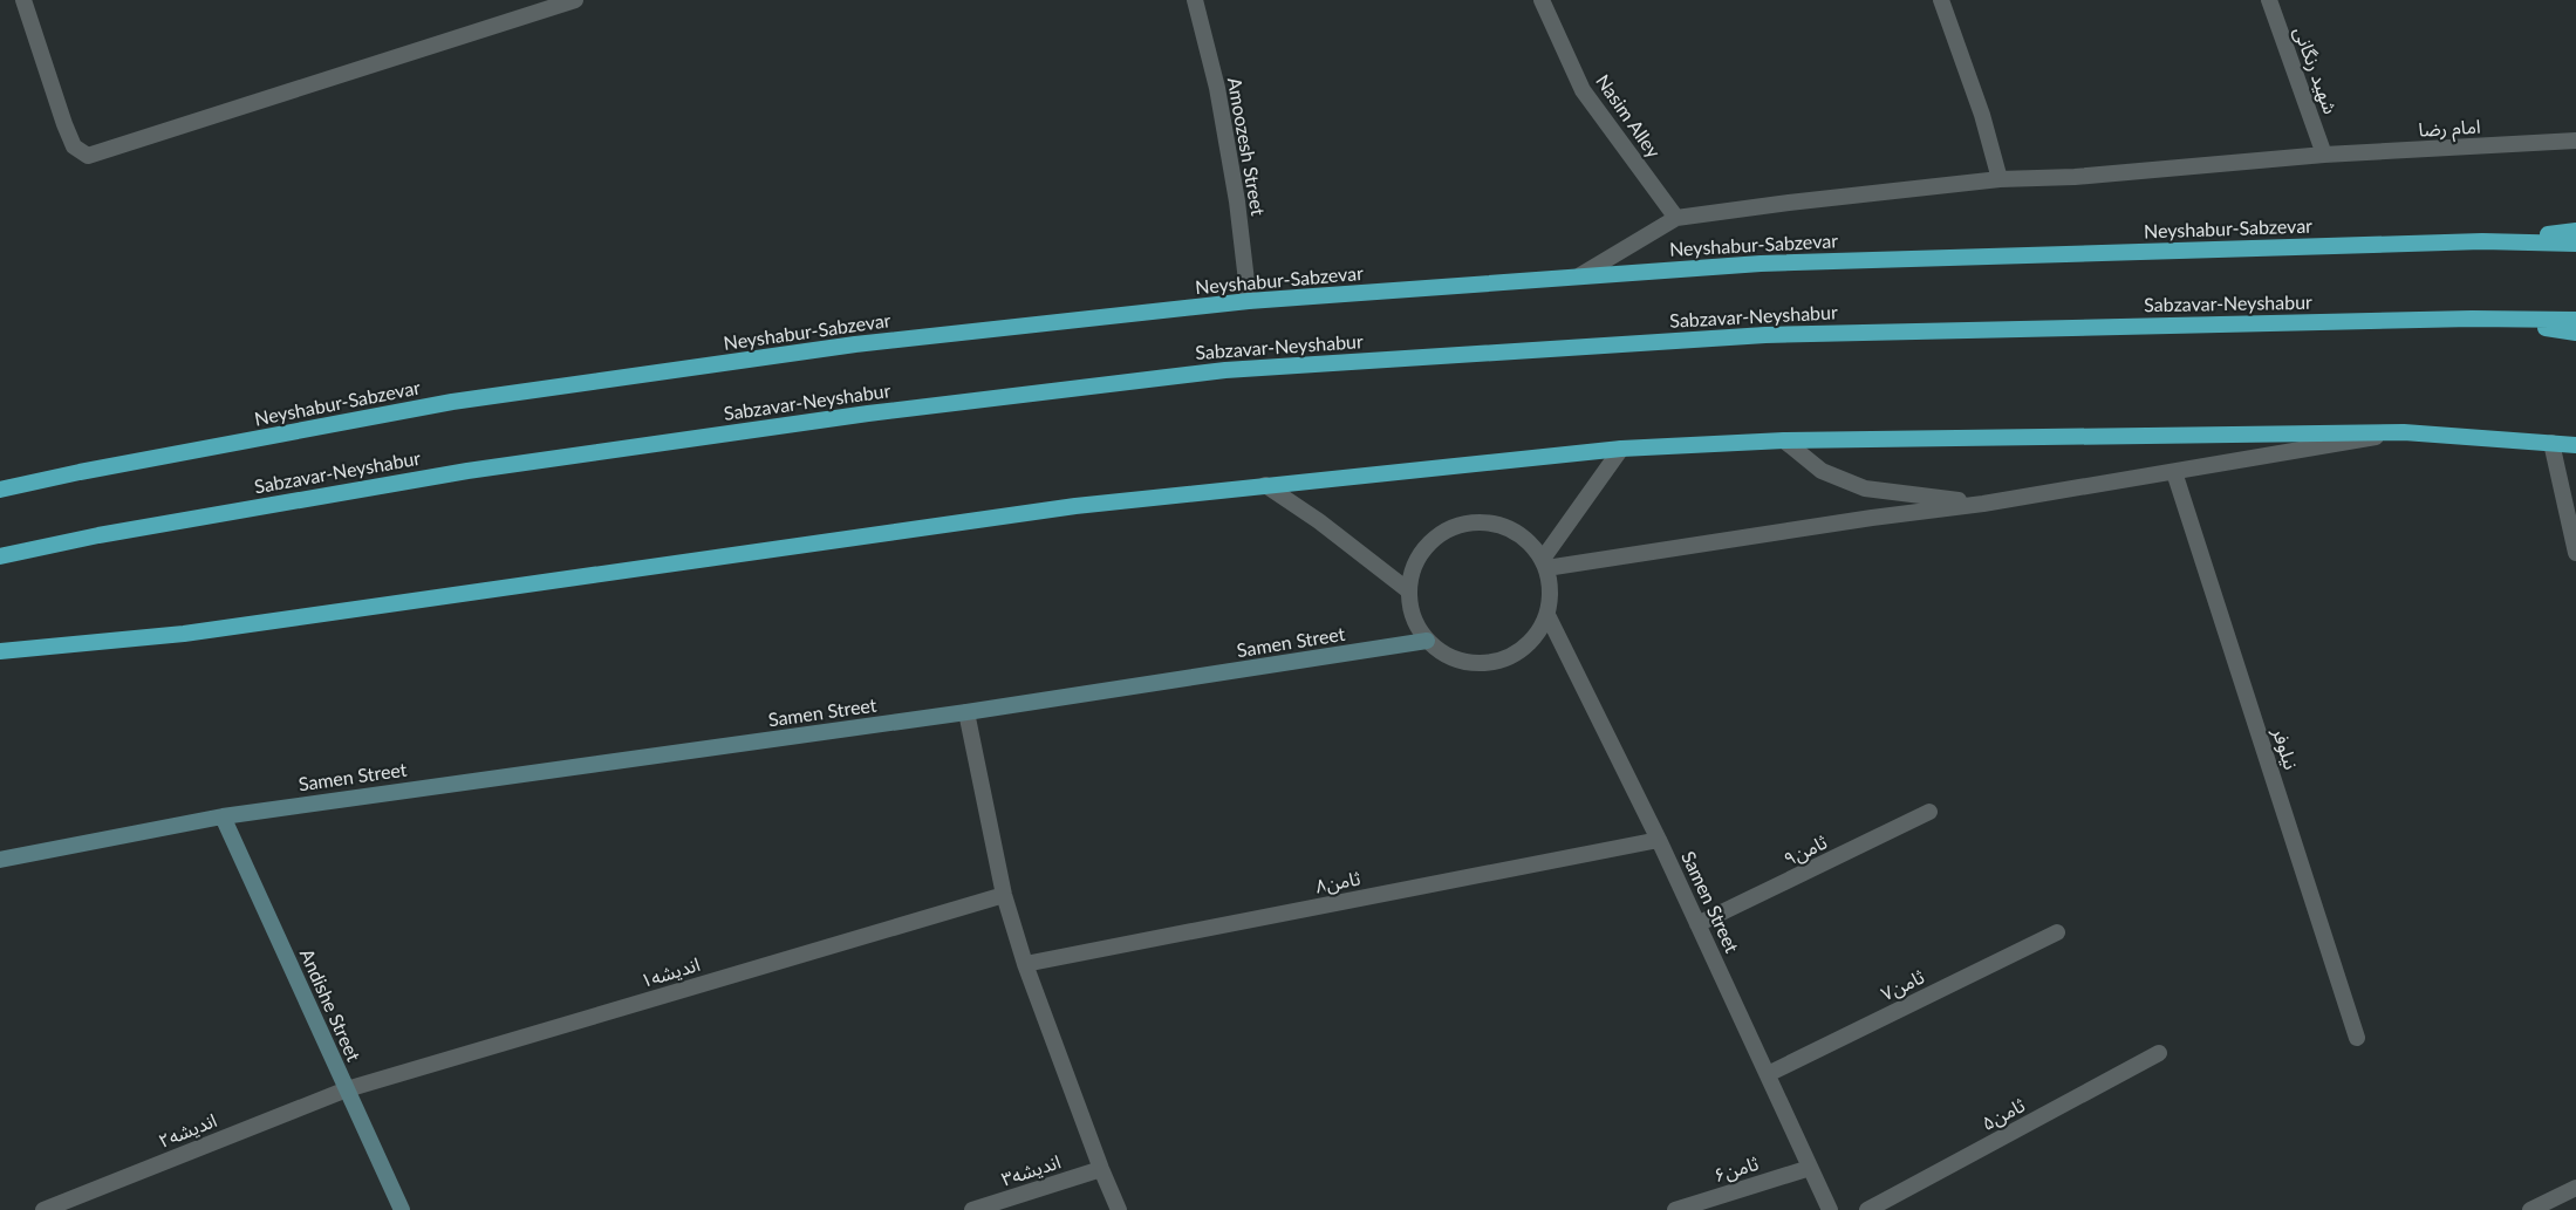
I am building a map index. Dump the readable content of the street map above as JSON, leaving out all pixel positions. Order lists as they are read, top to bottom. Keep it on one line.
{"streets":{"highway":["Neyshabur-Sabzevar","Sabzavar-Neyshabur"],"main road":["Samen Street","Andishe Street"],"street":["شهید رنگانی","Nasim Alley","امام رضا","Amoozesh Street","نیلوفر","ثامن۹","ثامن۸","اندیشه۱","ثامن۷","ثامن۵","اندیشه۲","ثامن۶","اندیشه۳"]},"crossings":[["شهید رنگانی","امام رضا"],["Nasim Alley","امام رضا"],["Amoozesh Street","Neyshabur-Sabzevar"],["Samen Street","ثامن۹"],["Samen Street","ثامن۸"],["Samen Street","ثامن۷"],["Samen Street","Andishe Street"],["Samen Street","ثامن۶"],["اندیشه۱","Andishe Street"],["اندیشه۱","اندیشه۲"],["Andishe Street","اندیشه۲"]]}
